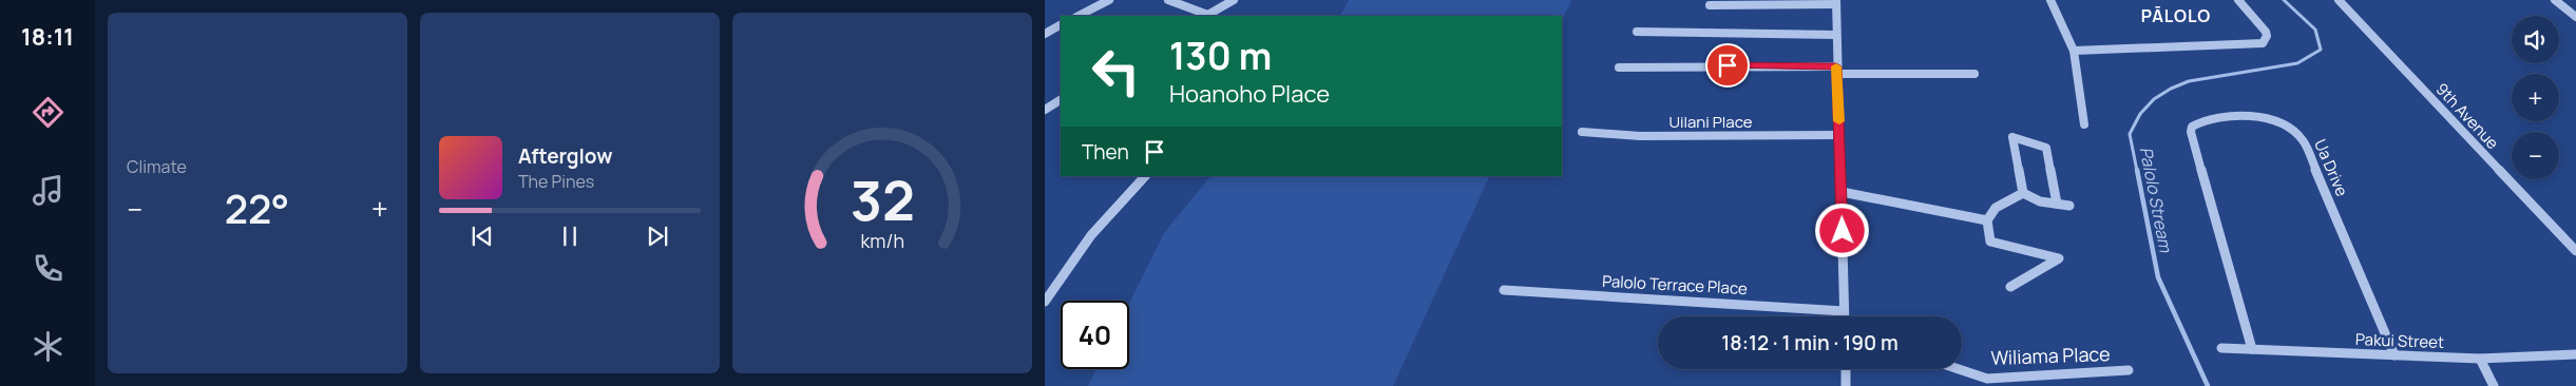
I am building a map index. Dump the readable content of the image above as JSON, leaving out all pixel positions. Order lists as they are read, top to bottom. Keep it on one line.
{"streets":{"street":["9th Avenue","Uilani Place","Ua Drive","Palolo Terrace Place","Pakui Street","Wiliama Place"]},"crossings":[["Ua Drive","Pakui Street"]],"districts":["PĀLOLO"],"water":["Palolo Stream"],"page":{"tabs":"18:11","tile":"Climate","map_buttons":["+","−"],"turn":["130 m","Hoanoho Place"],"then":"Then","song":["Afterglow","The Pines"],"heat":["−","22°","+"],"limit":"40","trip":"18:12 · 1 min · 190 m","gauge":["32","km/h"]}}
